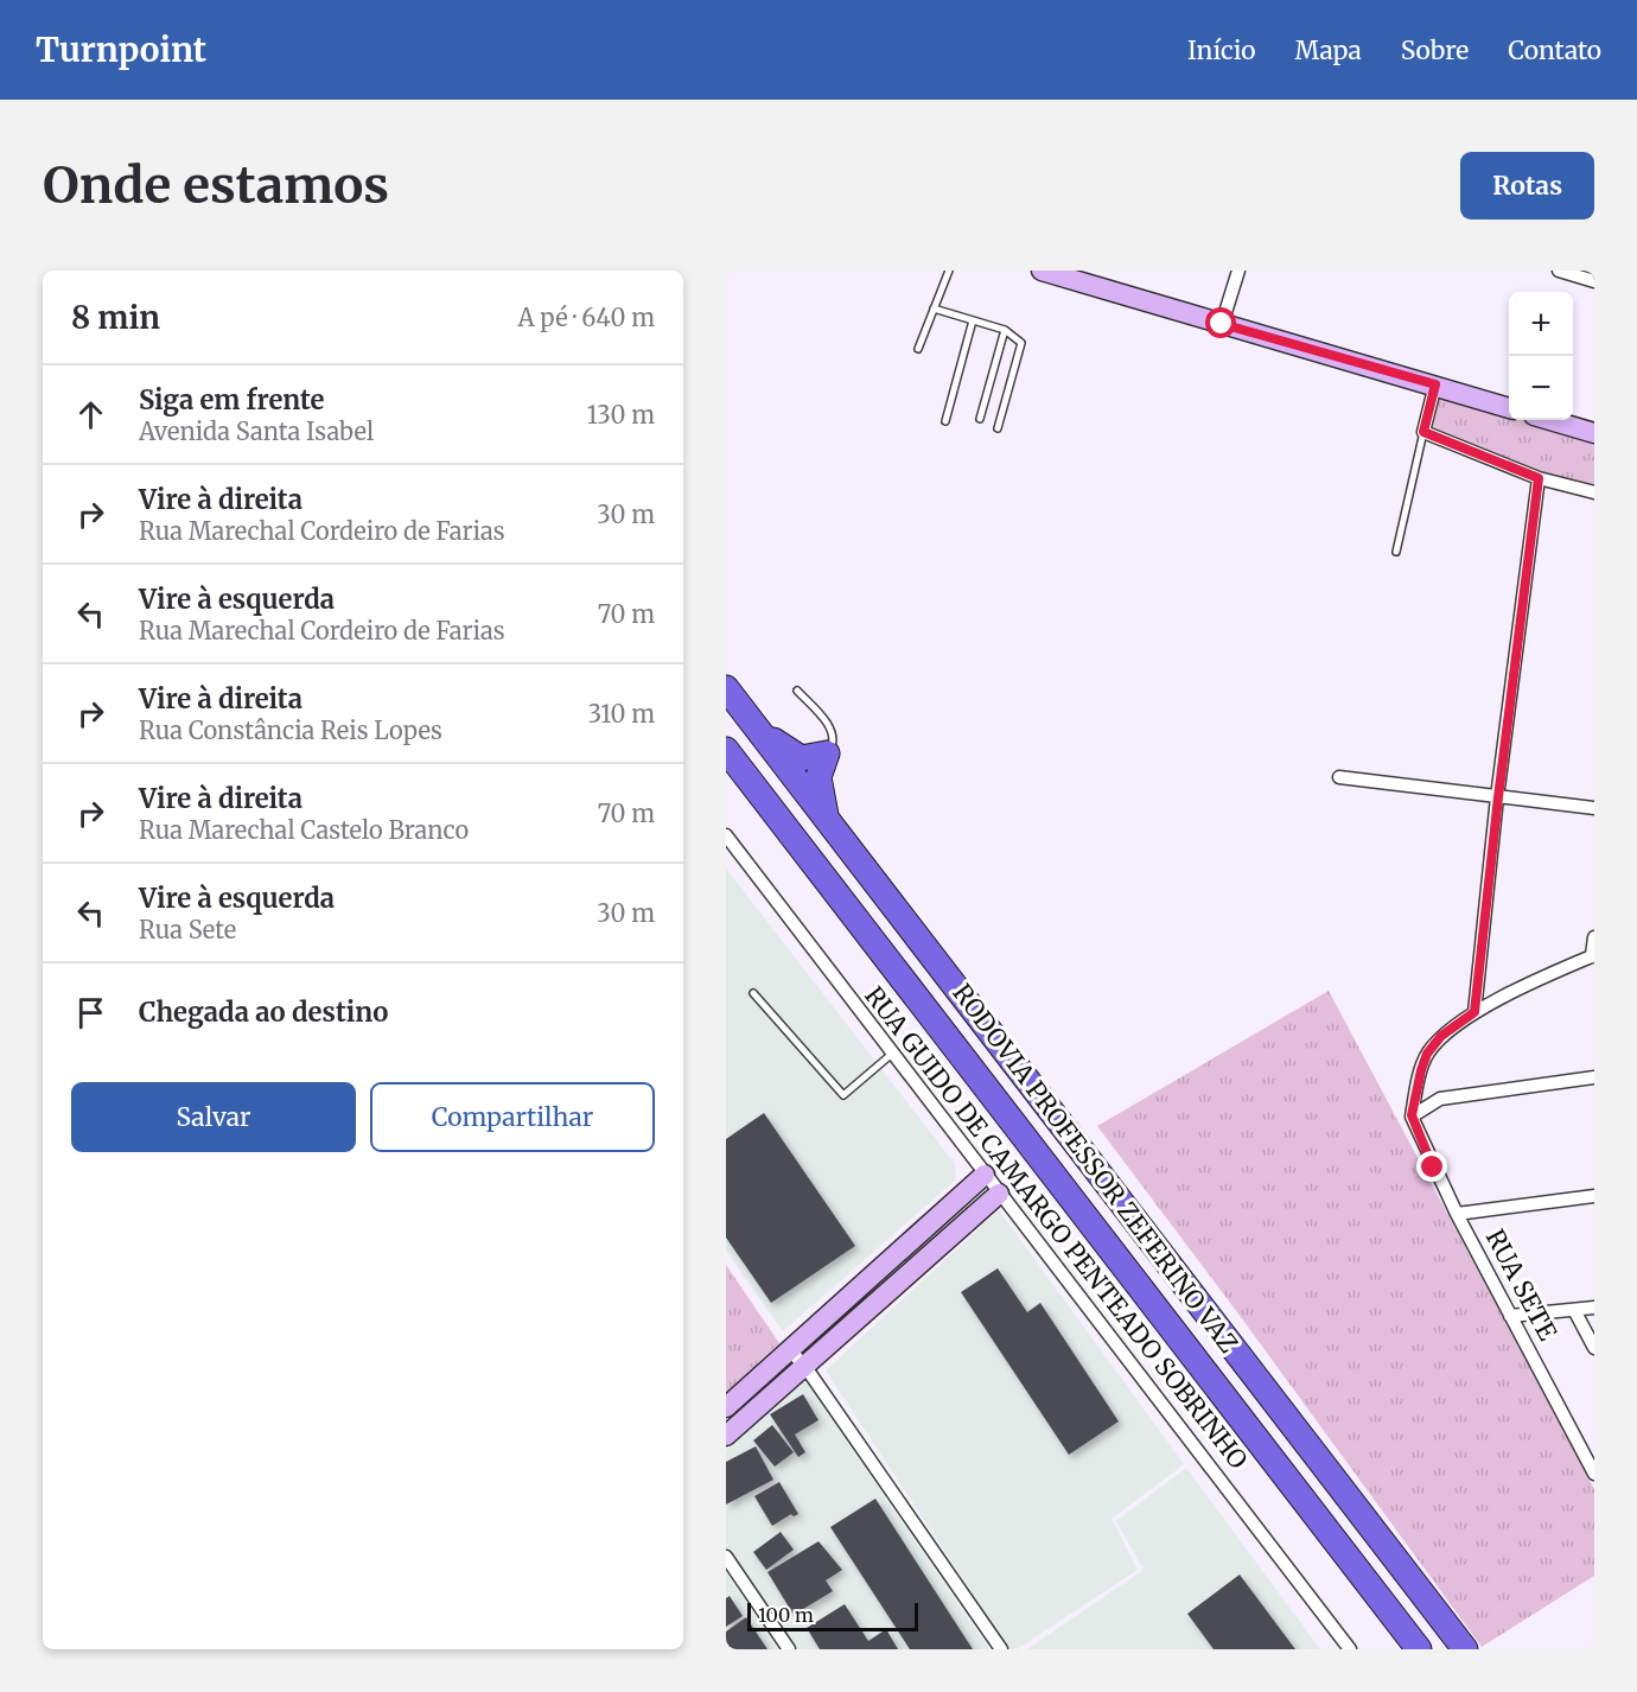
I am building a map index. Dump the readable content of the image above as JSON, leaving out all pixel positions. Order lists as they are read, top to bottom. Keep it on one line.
{"streets":{"highway":["RODOVIA PROFESSOR ZEFERINO VAZ"],"street":["RUA GUIDO DE CAMARGO PENTEADO SOBRINHO","RUA SETE"]},"scale_bar":"100 m","page":{"header":"Turnpoint","nav":["Início","Mapa","Sobre","Contato"],"buttons":["Rotas",["Salvar","Compartilhar"]],"title":"Onde estamos","heading":["8 min","A pé · 640 m"],"map_buttons":["+","−"],"list":[["Siga em frente","Avenida Santa Isabel","130 m"],["Vire à direita","Rua Marechal Cordeiro de Farias","30 m"],["Vire à esquerda","Rua Marechal Cordeiro de Farias","70 m"],["Vire à direita","Rua Constância Reis Lopes","310 m"],["Vire à direita","Rua Marechal Castelo Branco","70 m"],["Vire à esquerda","Rua Sete","30 m"],"Chegada ao destino"],"scale":"100 m"}}
